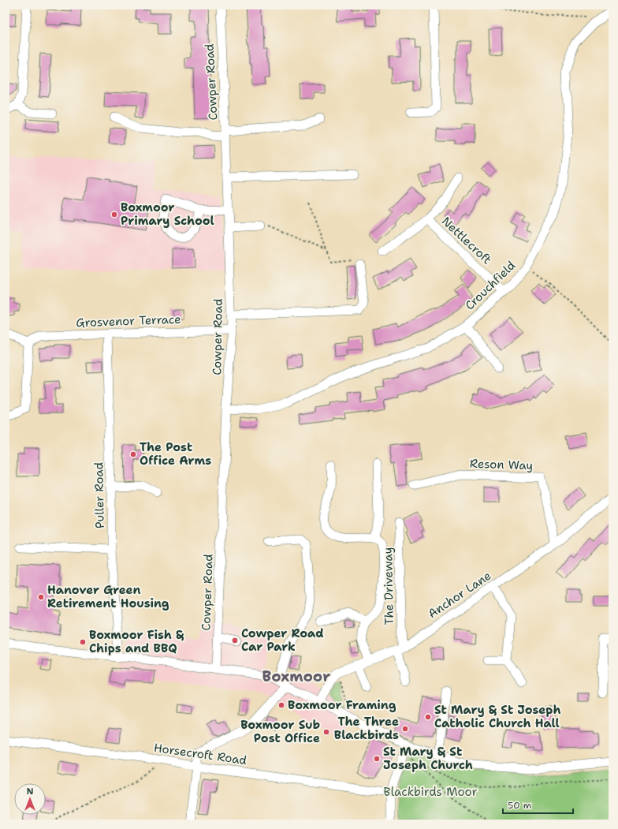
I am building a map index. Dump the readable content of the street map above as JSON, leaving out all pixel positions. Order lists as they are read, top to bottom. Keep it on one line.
{"streets":{"street":["Cowper Road","Nettlecroft","Crouchfield","Grosvenor Terrace","Reson Way","Puller Road","The Driveway","Anchor Lane","Horsecroft Road"]},"crossings":[["Cowper Road","Crouchfield"],["Cowper Road","Grosvenor Terrace"],["Nettlecroft","Crouchfield"],["Grosvenor Terrace","Puller Road"],["Reson Way","Anchor Lane"],["The Driveway","Anchor Lane"]],"districts":["Boxmoor"],"parks":["Blackbirds Moor"],"places":["Boxmoor Primary School","The Post Office Arms","Hanover Green Retirement Housing","Cowper Road Car Park","Boxmoor Fish & Chips and BBQ","Boxmoor Framing","St Mary & St Joseph Catholic Church Hall","The Three Blackbirds","Boxmoor Sub Post Office","St Mary & St Joseph Church"],"scale_bar":"50 m","north":"top"}
